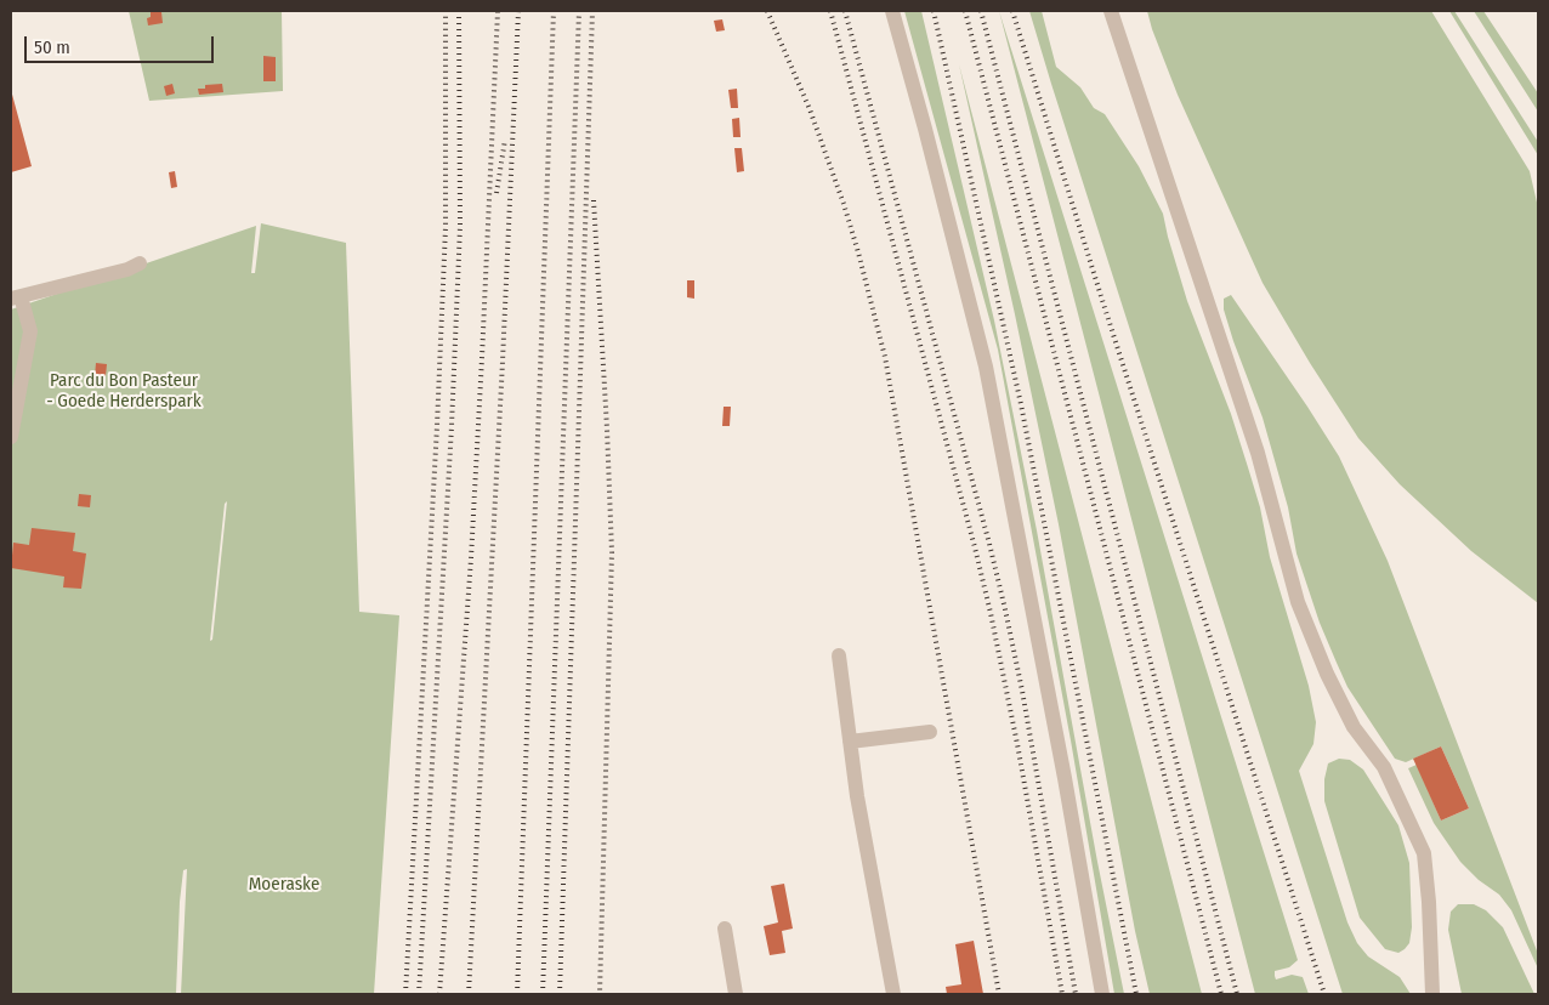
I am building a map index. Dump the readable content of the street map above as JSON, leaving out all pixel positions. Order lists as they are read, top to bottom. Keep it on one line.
{"parks":["Parc du Bon Pasteur - Goede Herderspark","Moeraske"],"scale_bar":"50 m"}
